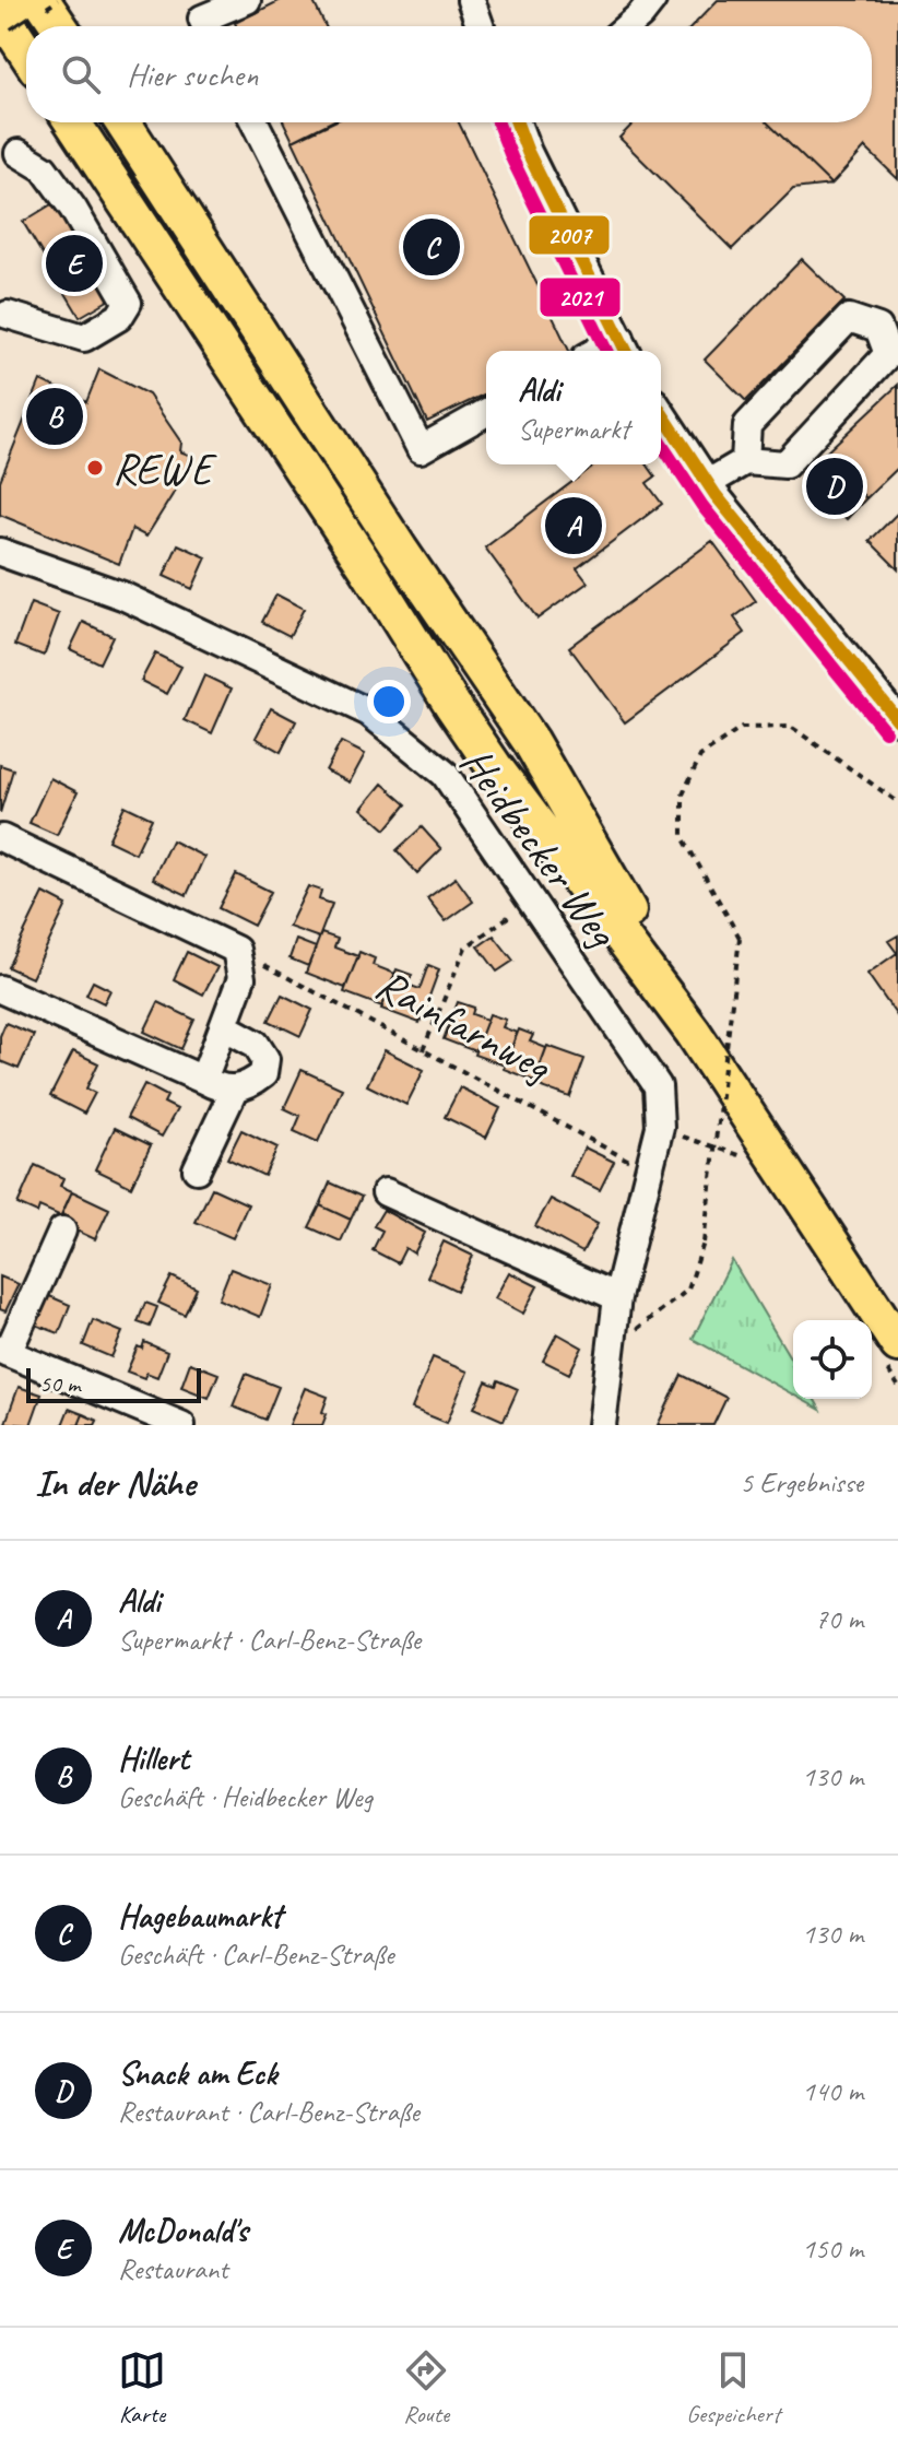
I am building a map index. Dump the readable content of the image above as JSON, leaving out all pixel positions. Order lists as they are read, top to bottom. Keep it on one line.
{"streets":{"street":["Heidbecker Weg"],"path":["Rainfarnweg"]},"crossings":[["Heidbecker Weg","Rainfarnweg"]],"places":["REWE"],"lines":["transit line 2007","transit line 2021"],"scale_bar":"50 m","page":{"search":"Hier suchen","pins":["C","E","B","D","A"],"popup":["Aldi","Supermarkt"],"scale":"50 m","heading":["In der Nähe","5 Ergebnisse"],"list":[{"mark":"A","name":"Aldi","note":"Supermarkt · Carl-Benz-Straße","value":"70 m"},{"mark":"B","name":"Hillert","note":"Geschäft · Heidbecker Weg","value":"130 m"},{"mark":"C","name":"Hagebaumarkt","note":"Geschäft · Carl-Benz-Straße","value":"130 m"},{"mark":"D","name":"Snack am Eck","note":"Restaurant · Carl-Benz-Straße","value":"140 m"},{"mark":"E","name":"McDonald's","note":"Restaurant","value":"150 m"}],"nav":["Karte","Route","Gespeichert"]}}
